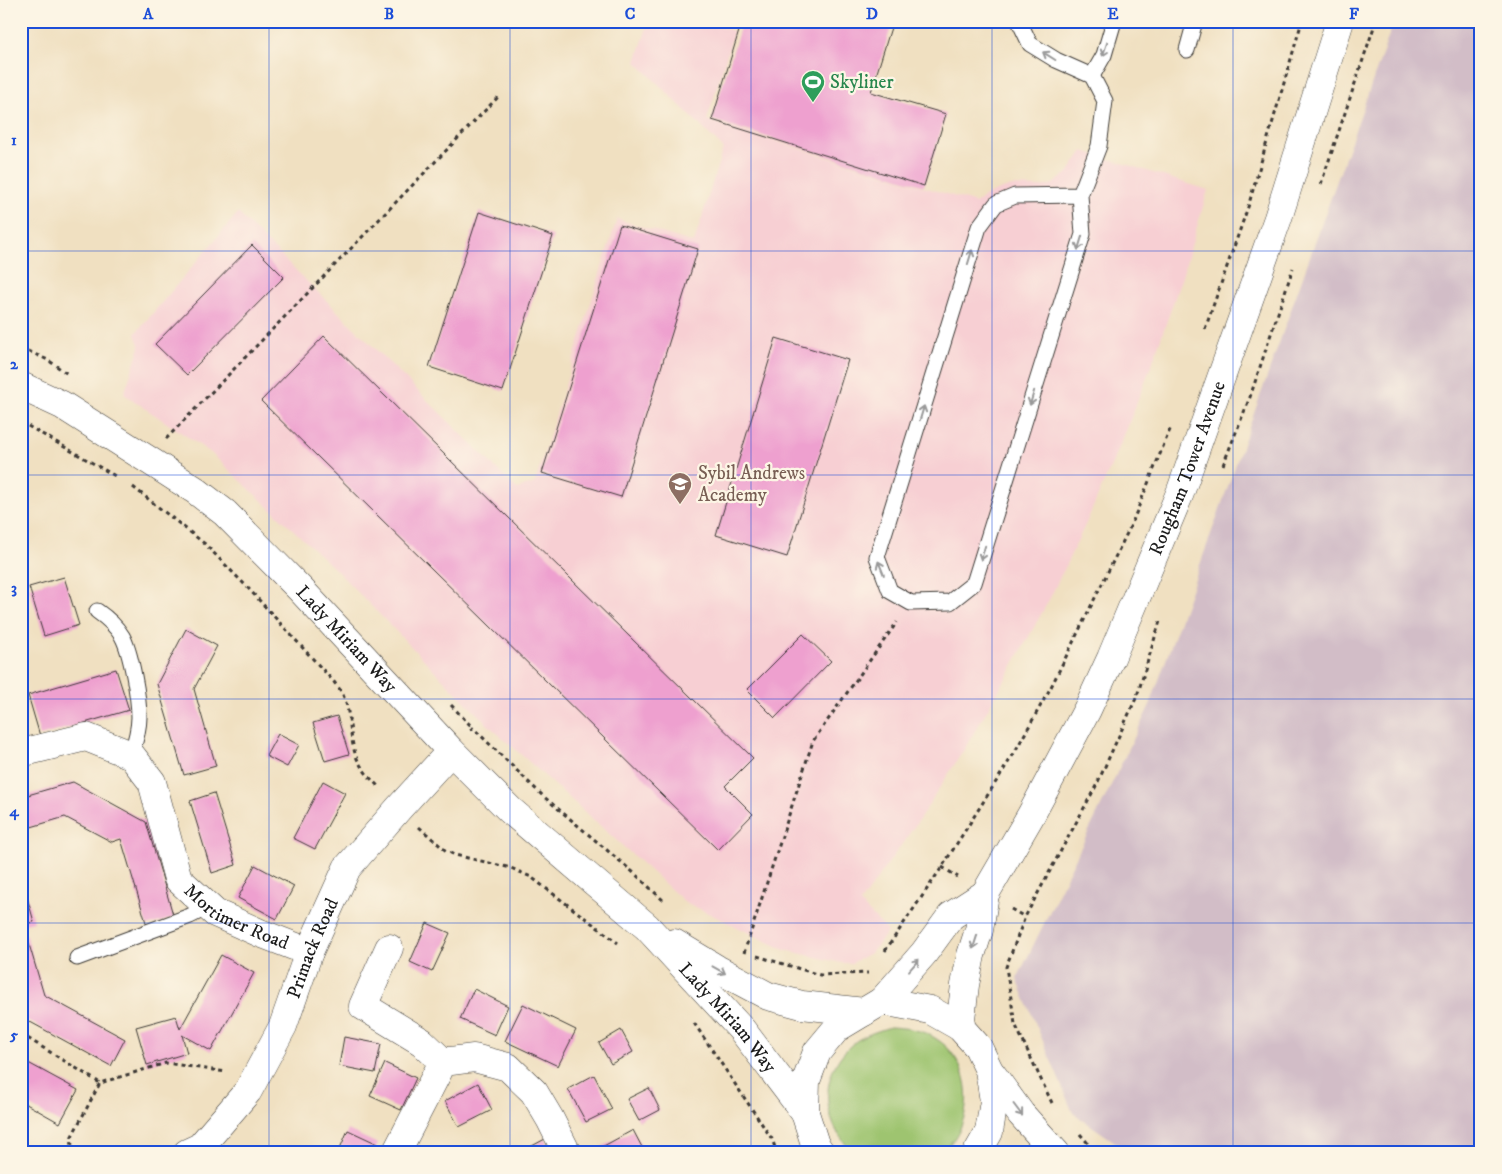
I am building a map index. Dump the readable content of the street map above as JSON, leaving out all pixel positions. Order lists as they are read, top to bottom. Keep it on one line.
{"streets":{"street":["Rougham Tower Avenue","Lady Miriam Way","Mortimer Road","Primack Road"]},"crossings":[["Rougham Tower Avenue","Lady Miriam Way"],["Lady Miriam Way","Primack Road"],["Mortimer Road","Primack Road"]],"places":{"sports":["Skyliner"],"school or university":["Sybil Andrews Academy"]},"grid":{"columns":["A","B","C","D","E","F"],"rows":["1","2","3","4","5"]}}
